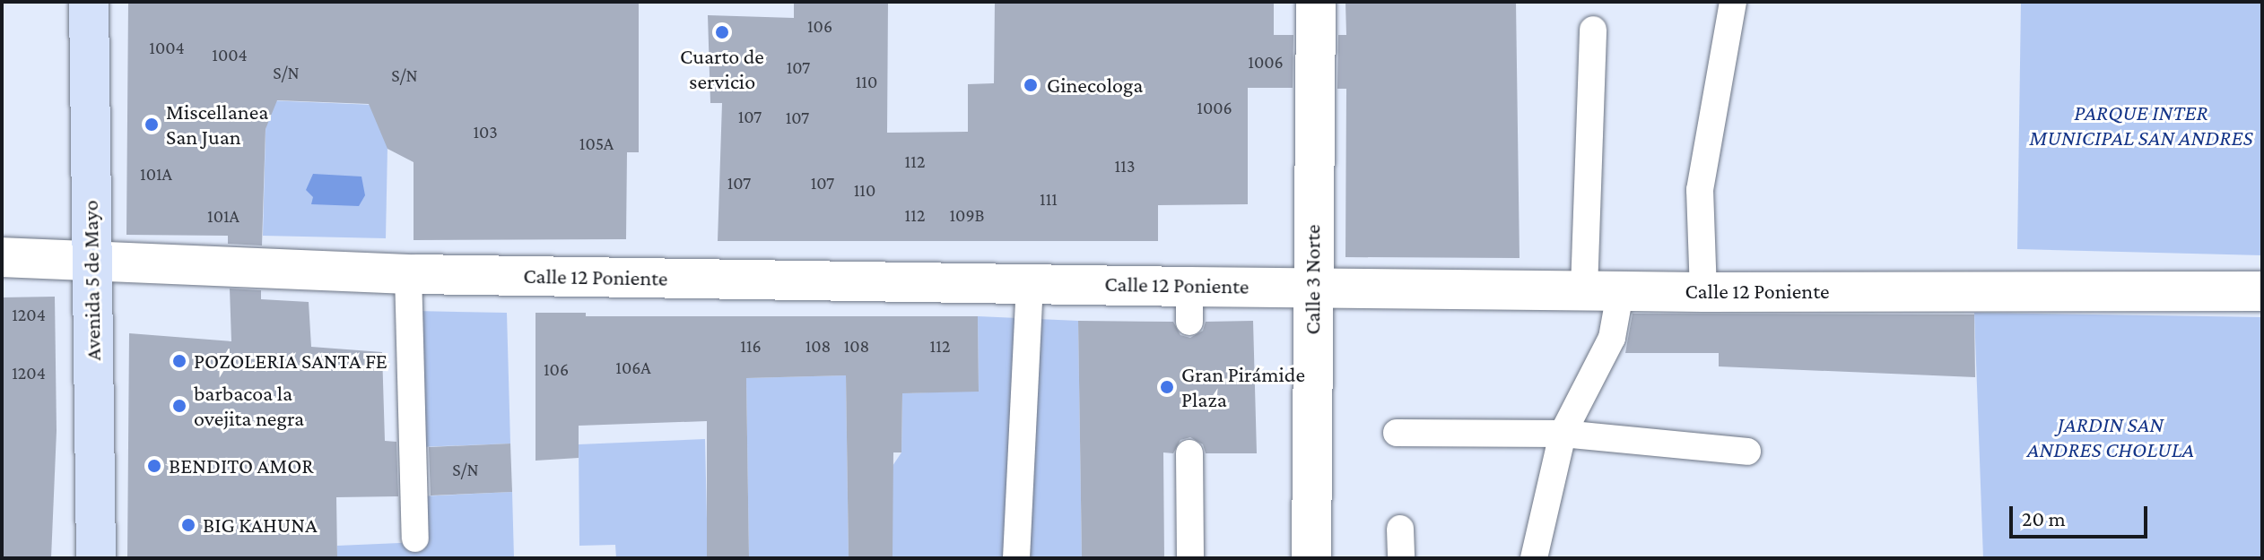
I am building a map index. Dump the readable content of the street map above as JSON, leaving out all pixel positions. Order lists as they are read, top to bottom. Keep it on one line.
{"streets":{"main road":["Avenida 5 de Mayo"],"street":["Calle 12 Poniente","Calle 3 Norte"]},"crossings":[["Calle 12 Poniente","Calle 3 Norte"],["Calle 12 Poniente","Avenida 5 de Mayo"]],"parks":["PARQUE INTER MUNICIPAL SAN ANDRES","JARDIN SAN ANDRES CHOLULA"],"places":["Cuarto de servicio","Ginecologa","Miscellanea San Juan","POZOLERIA SANTA FE","Gran Pirámide Plaza","barbacoa la ovejita negra","BENDITO AMOR","BIG KAHUNA"],"house_numbers":["106","1004","1004","1006","107","S/N","S/N","110","1006","107","107","103","105A","112","113","101A","107","107","110","111","112","109B","101A","1204","116","108","108","112","106A","106","1204","S/N"],"scale_bar":"20 m"}
